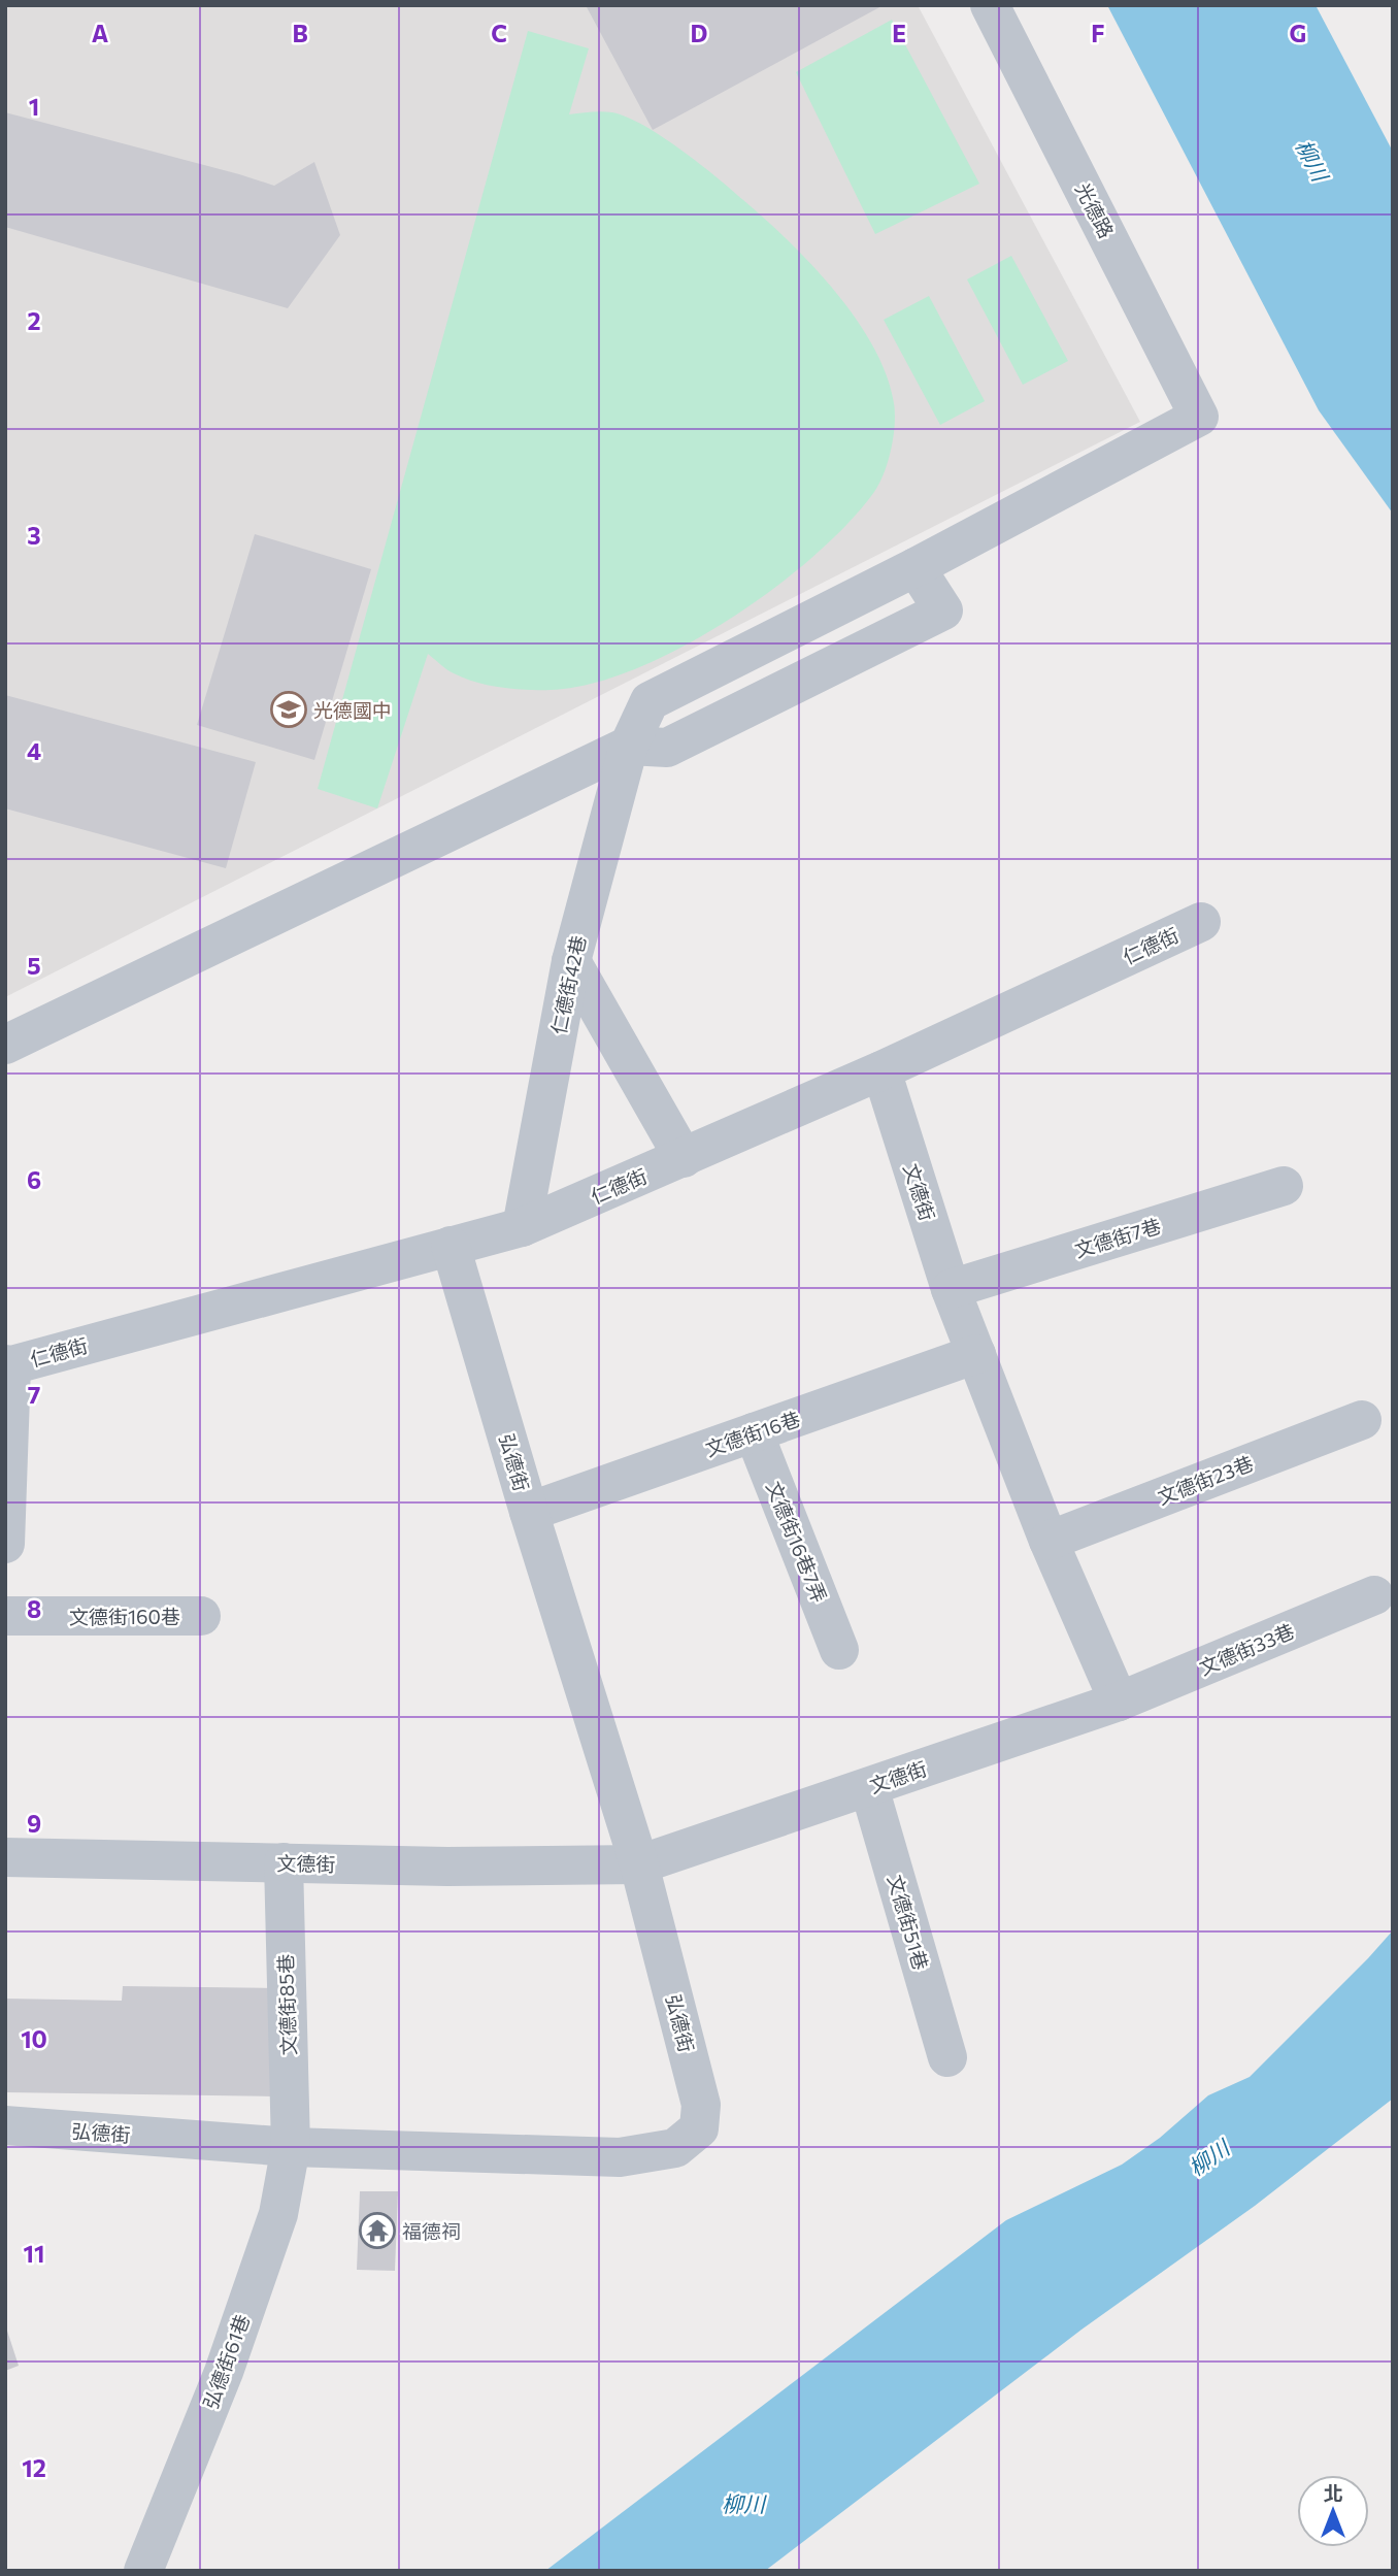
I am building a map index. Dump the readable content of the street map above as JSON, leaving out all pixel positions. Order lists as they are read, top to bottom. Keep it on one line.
{"streets":{"street":["光德路","仁德街","仁德街42巷","文德街","文德街7巷","文德街16巷","弘德街","文德街23巷","文德街16巷7弄","文德街160巷","文德街33巷","文德街51巷","文德街85巷","弘德街61巷"]},"crossings":[["光德路","仁德街42巷"],["仁德街","仁德街42巷"],["仁德街","文德街"],["仁德街","弘德街"],["文德街","文德街7巷"],["文德街","文德街16巷"],["文德街","弘德街"],["文德街","文德街23巷"],["文德街","文德街33巷"],["文德街","文德街51巷"],["文德街","文德街85巷"],["文德街16巷","弘德街"],["文德街16巷","文德街16巷7弄"],["弘德街","文德街85巷"],["弘德街","弘德街61巷"],["文德街85巷","弘德街61巷"]],"water":["柳川"],"places":{"school or university":["光德國中"],"temple":["福德祠"]},"north":"top","grid":{"columns":["A","B","C","D","E","F","G"],"rows":["1","2","3","4","5","6","7","8","9","10","11","12"]}}
